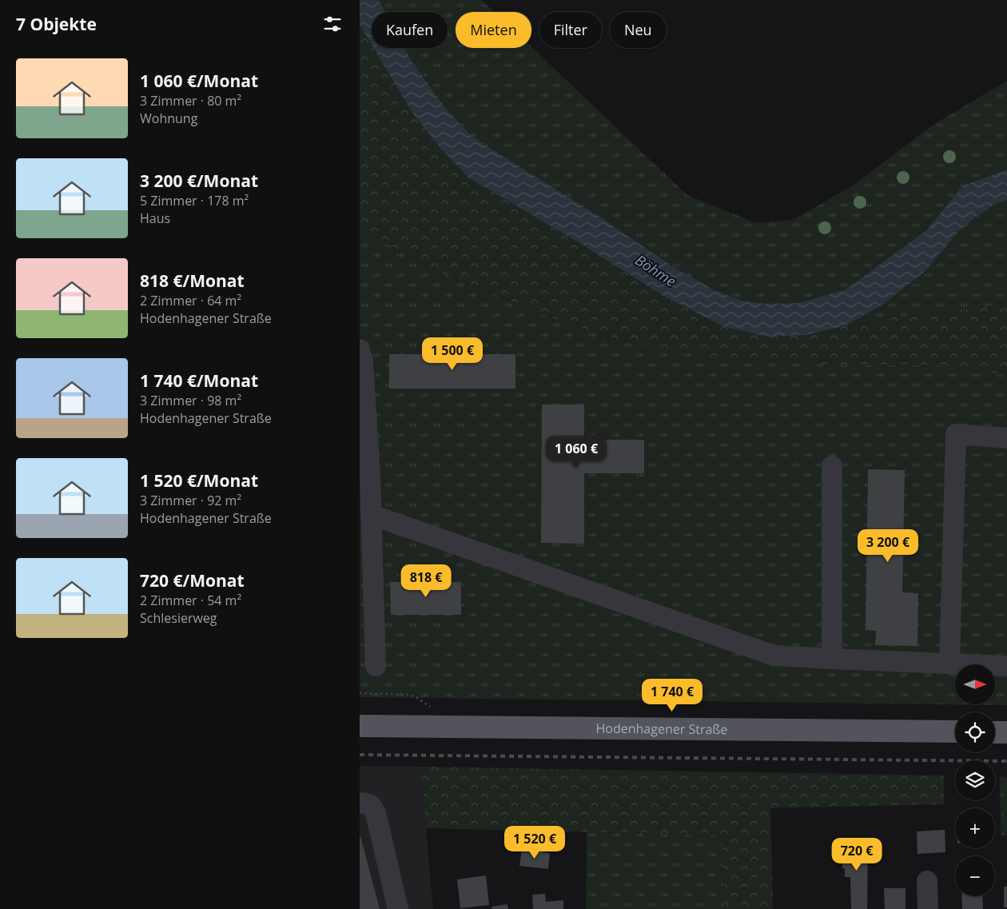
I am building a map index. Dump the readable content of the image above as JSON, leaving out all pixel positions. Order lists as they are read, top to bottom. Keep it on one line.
{"streets":{"main road":["Hodenhagener Straße"]},"water":["Böhme"],"north":"right","page":{"heading":"7 Objekte","chip":["Kaufen","Mieten","Filter","Neu"],"list":[{"name":"1 060 €/Monat","note":"3 Zimmer · 80 m² · Wohnung"},{"name":"3 200 €/Monat","note":"5 Zimmer · 178 m² · Haus"},{"name":"818 €/Monat","note":"2 Zimmer · 64 m² · Hodenhagener Straße"},{"name":"1 740 €/Monat","note":"3 Zimmer · 98 m² · Hodenhagener Straße"},{"name":"1 520 €/Monat","note":"3 Zimmer · 92 m² · Hodenhagener Straße"},{"name":"720 €/Monat","note":"2 Zimmer · 54 m² · Schlesierweg"}],"price":["1 500 €","1 060 €","3 200 €","818 €","1 740 €","1 520 €","720 €"],"map_buttons":["+","−"]}}
